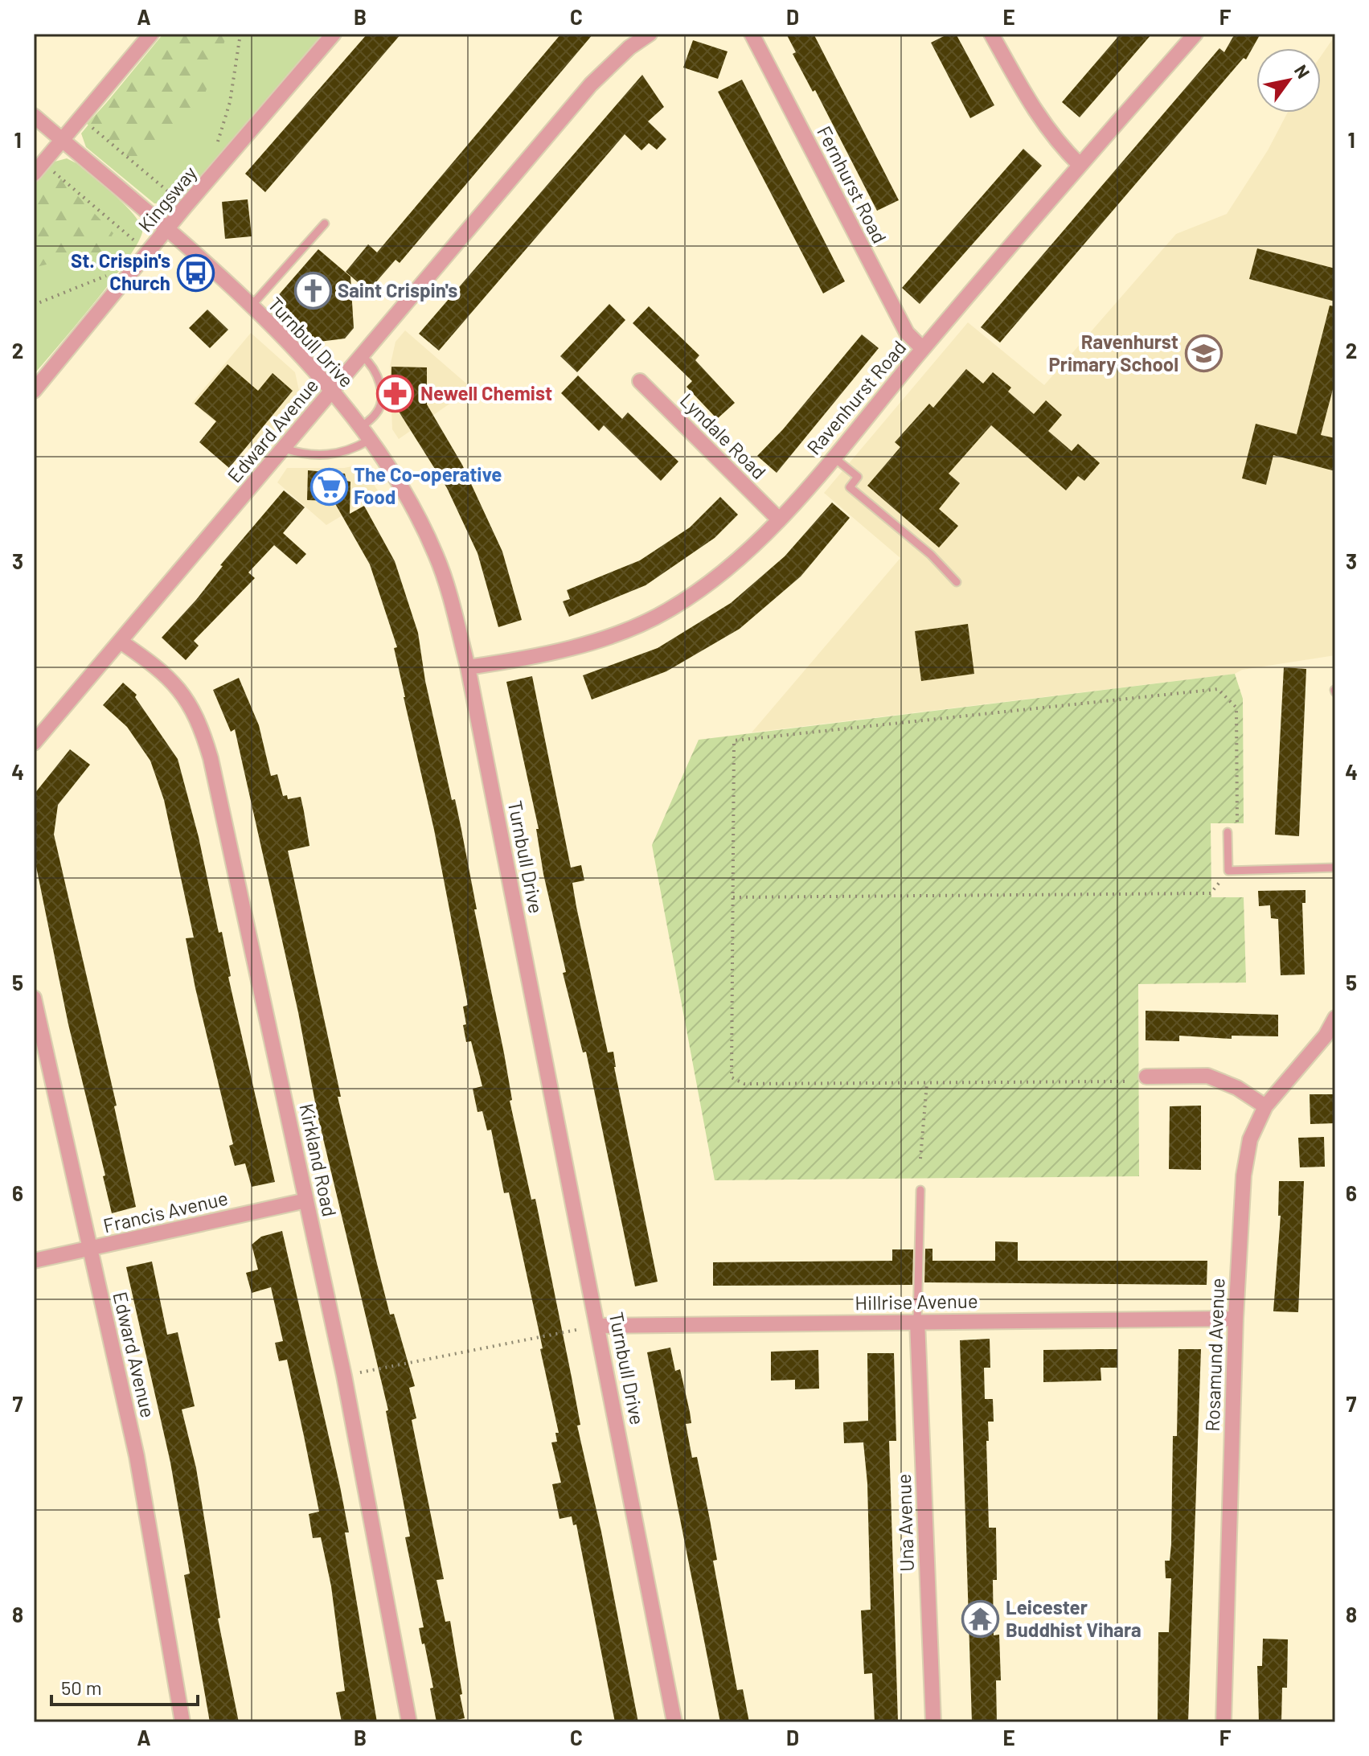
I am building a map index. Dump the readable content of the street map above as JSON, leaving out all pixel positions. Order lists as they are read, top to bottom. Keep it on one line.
{"streets":{"street":["Fernhurst Road","Kingsway","Turnbull Drive","Ravenhurst Road","Edward Avenue","Lyndale Road","Kirkland Road","Francis Avenue","Hillrise Avenue","Rosamund Avenue","Una Avenue"]},"crossings":[["Fernhurst Road","Ravenhurst Road"],["Kingsway","Turnbull Drive"],["Turnbull Drive","Ravenhurst Road"],["Turnbull Drive","Edward Avenue"],["Turnbull Drive","Hillrise Avenue"],["Ravenhurst Road","Lyndale Road"],["Edward Avenue","Kirkland Road"],["Edward Avenue","Francis Avenue"],["Kirkland Road","Francis Avenue"],["Hillrise Avenue","Rosamund Avenue"],["Hillrise Avenue","Una Avenue"]],"places":{"bus stop":["St. Crispin's Church"],"church":["Saint Crispin's"],"school or university":["Ravenhurst Primary School"],"pharmacy":["Newell Chemist"],"supermarket":["The Co-operative Food"],"temple":["Leicester Buddhist Vihara"]},"scale_bar":"50 m","north":"top right","grid":{"columns":["A","B","C","D","E","F"],"rows":["1","2","3","4","5","6","7","8"]}}
